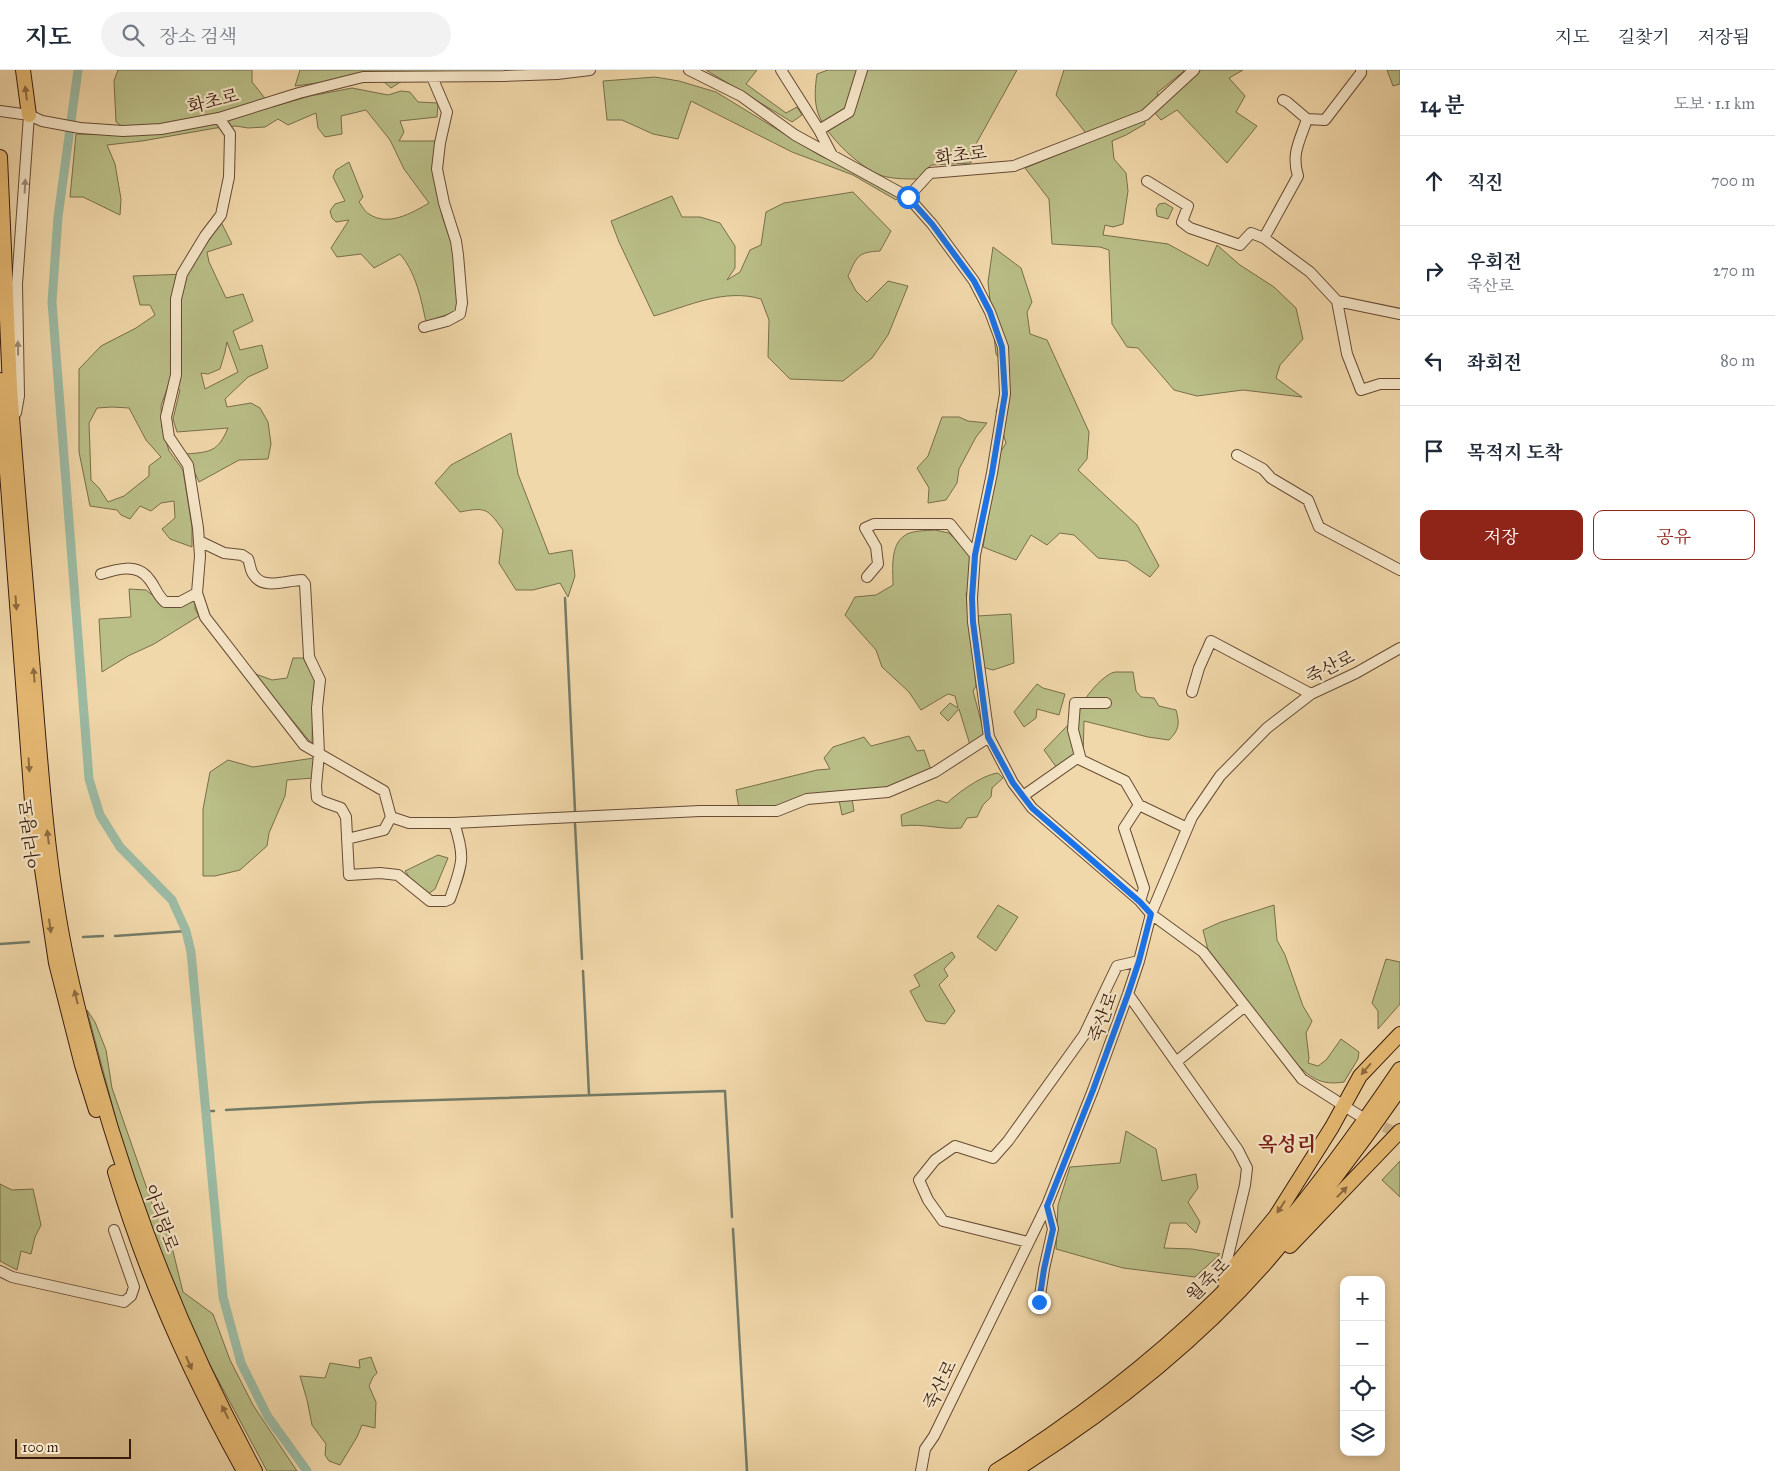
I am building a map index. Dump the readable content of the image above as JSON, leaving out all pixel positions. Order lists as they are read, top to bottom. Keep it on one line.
{"streets":{"main road":["아리랑로","월죽로"],"street":["화초로","죽산로"]},"districts":["옥성리"],"scale_bar":"100 m","page":{"header":"지도","search":"장소 검색","nav":["지도","길찾기","저장됨"],"heading":["14 분","도보 · 1.1 km"],"list":[["직진","700 m"],["우회전","죽산로","270 m"],["좌회전","80 m"],"목적지 도착"],"buttons":["저장","공유"],"map_buttons":["+","−"],"scale":"100 m"}}
